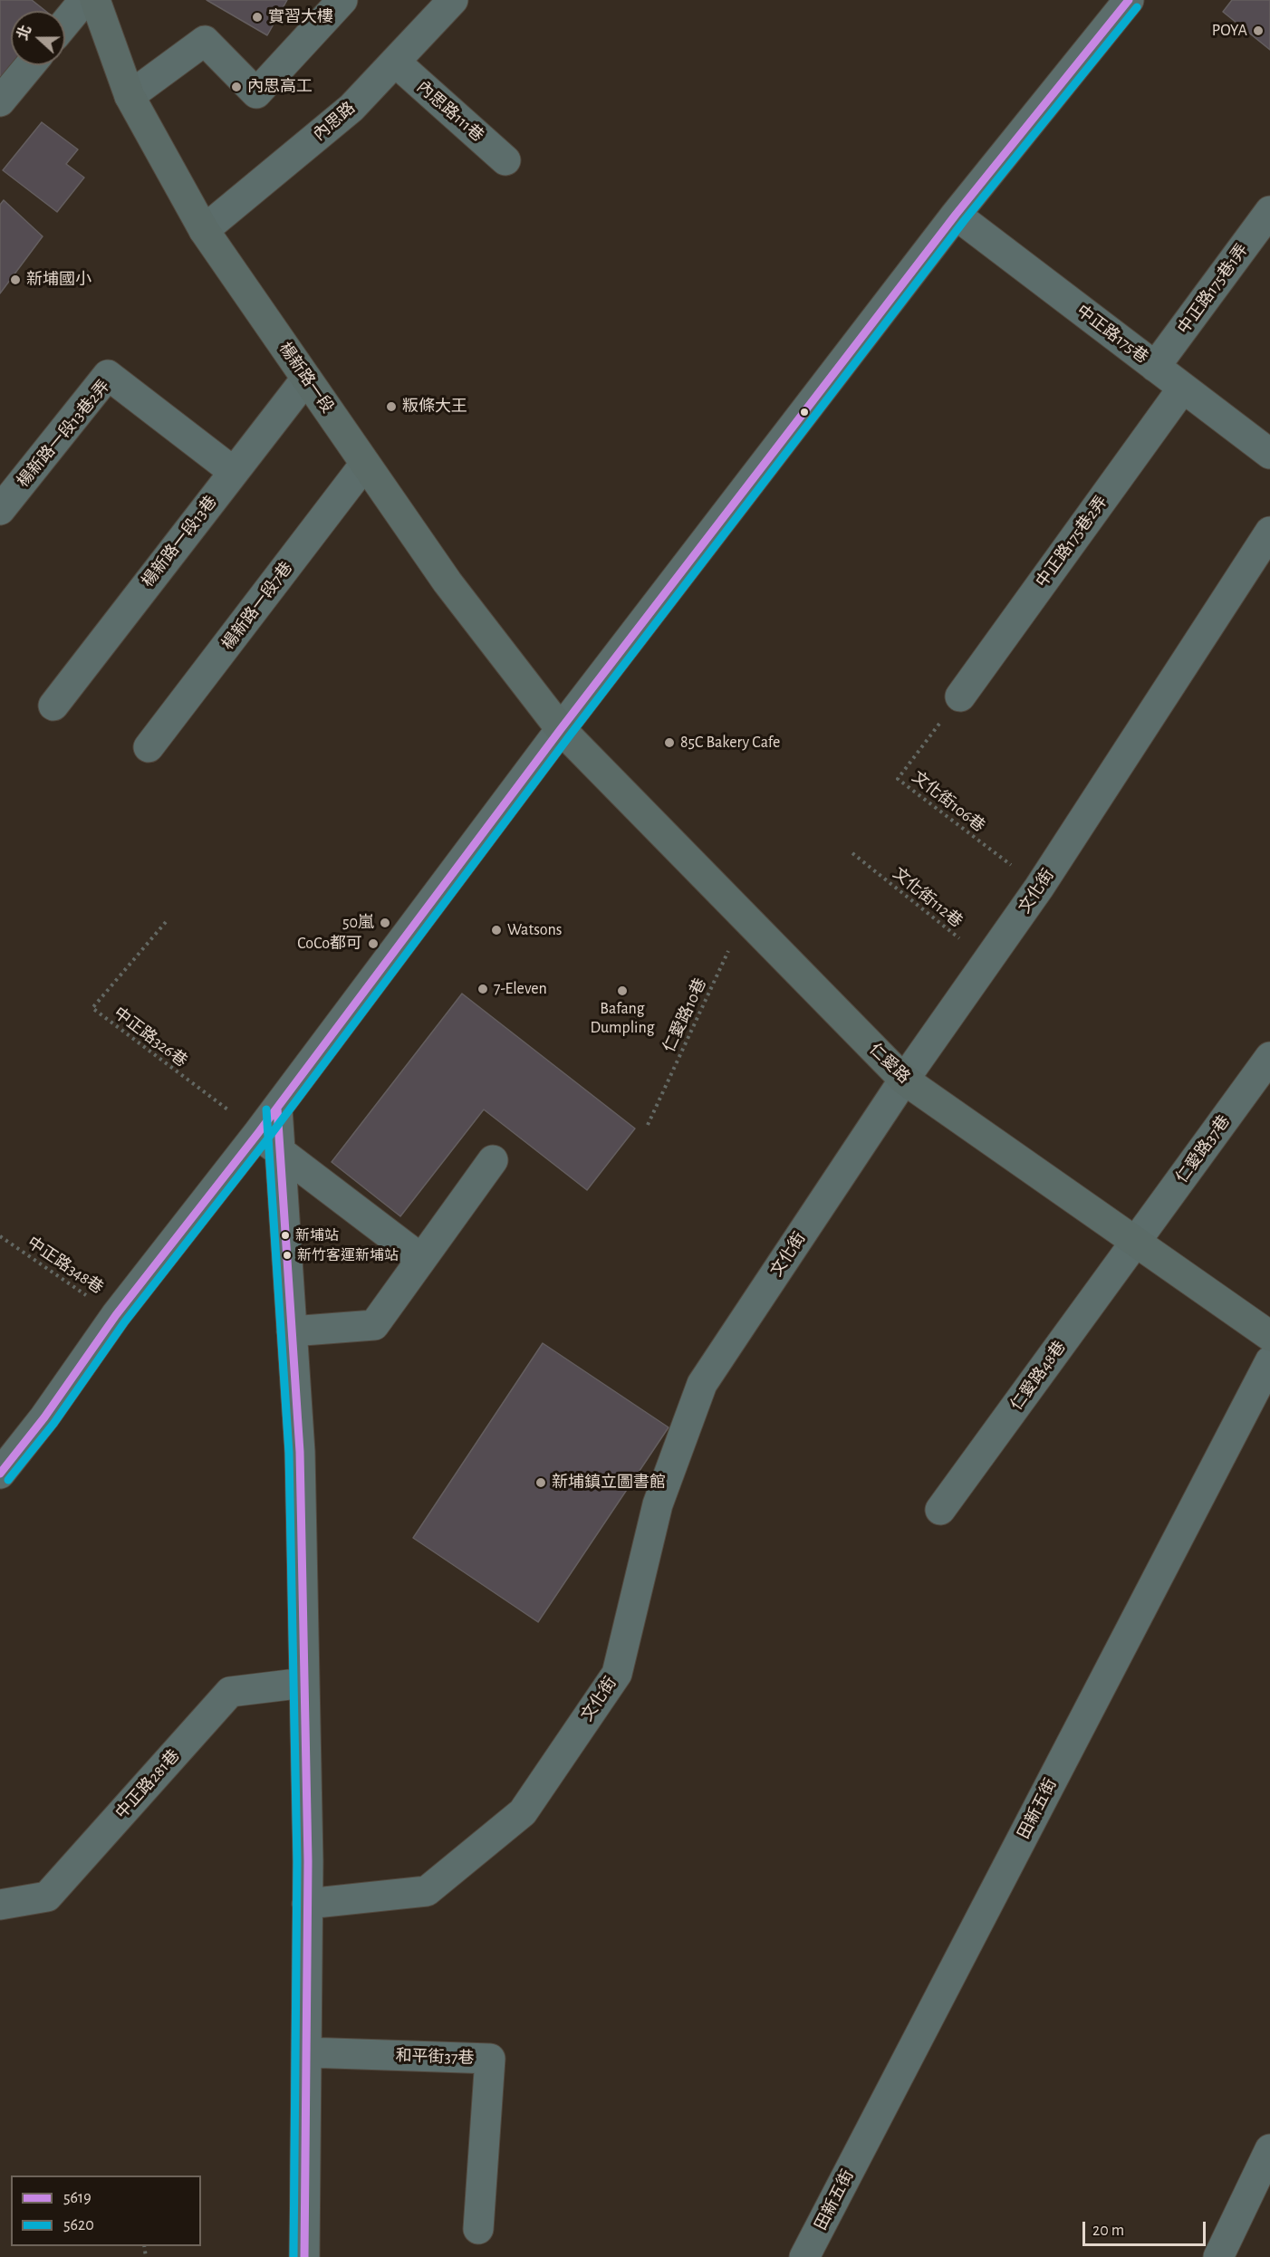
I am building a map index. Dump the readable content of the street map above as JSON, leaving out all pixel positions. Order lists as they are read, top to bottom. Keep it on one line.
{"streets":{"main road":["楊新路一段","仁愛路"],"street":["內思路111巷","內思路","中正路175巷1弄","中正路175巷","楊新路一段13巷2弄","楊新路一段13巷","中正路175巷2弄","楊新路一段7巷","文化街","仁愛路37巷","仁愛路48巷","中正路281巷","田新五街","和平街37巷"],"path":["文化街106巷","文化街112巷","仁愛路10巷","中正路326巷","中正路348巷"]},"crossings":[["內思路111巷","內思路"],["內思路","楊新路一段"],["中正路175巷1弄","中正路175巷"],["中正路175巷","中正路175巷2弄"],["楊新路一段","楊新路一段13巷"],["楊新路一段","楊新路一段7巷"],["楊新路一段","仁愛路"],["楊新路一段13巷2弄","楊新路一段13巷"],["中正路175巷2弄","文化街106巷"],["文化街106巷","文化街"],["文化街","文化街112巷"],["文化街","仁愛路"],["仁愛路10巷","仁愛路"],["仁愛路","仁愛路37巷"],["仁愛路","仁愛路48巷"],["仁愛路37巷","仁愛路48巷"]],"places":["實習大樓","POYA","內思高工","新埔國小","粄條大王","85C Bakery Cafe","50嵐","Watsons","CoCo都可","7-Eleven","Bafang Dumpling","新埔站","新竹客運新埔站","新埔鎮立圖書館"],"lines":["transit line 5619","transit line 5620"],"legend":["5619","5620"],"scale_bar":"20 m","north":"left"}
